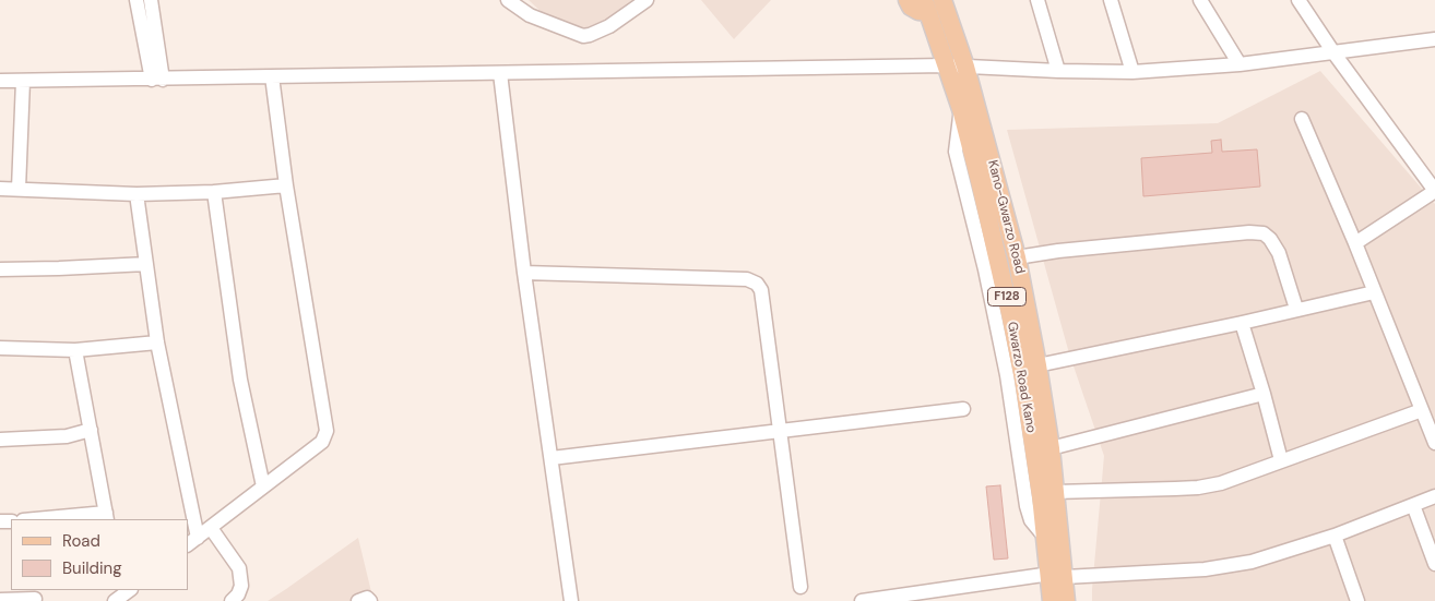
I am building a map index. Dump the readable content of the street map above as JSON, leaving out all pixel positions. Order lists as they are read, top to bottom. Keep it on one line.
{"streets":{"main road":["Kano-Gwarzo Road","F128","Gwarzo Road Kano"]},"crossings":[["Kano-Gwarzo Road","Gwarzo Road Kano"]],"legend":["Road","Building"]}
